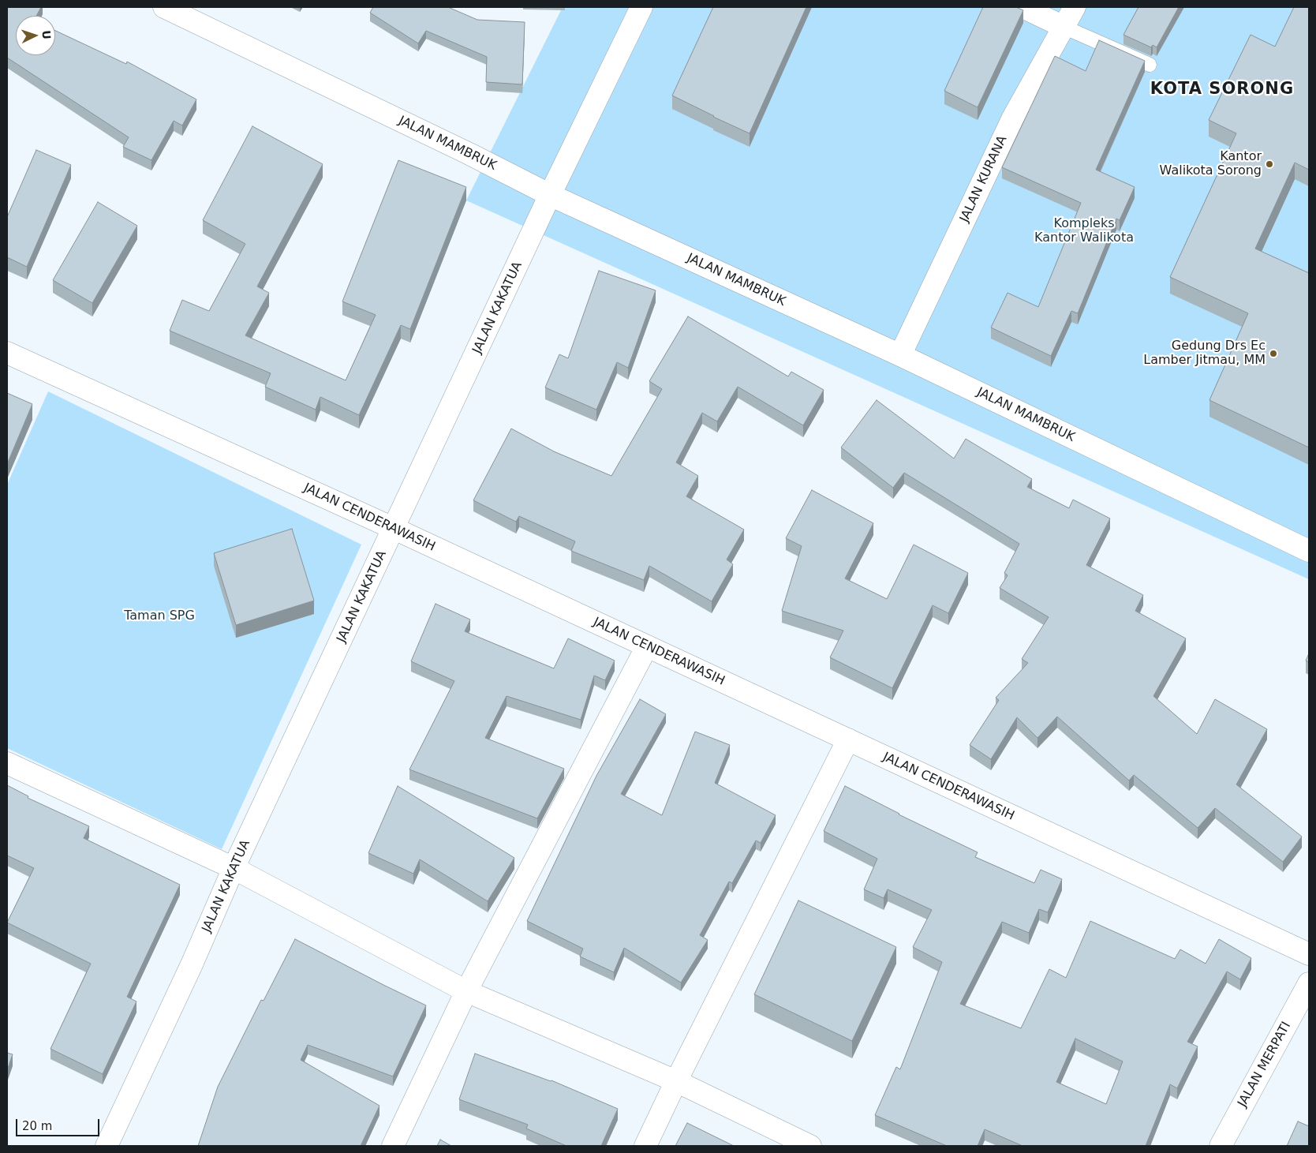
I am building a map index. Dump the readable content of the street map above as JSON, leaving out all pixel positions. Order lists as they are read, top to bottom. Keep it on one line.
{"streets":{"street":["JALAN MAMBRUK","JALAN KURANA","JALAN KAKATUA","JALAN CENDERAWASIH","JALAN MERPATI"]},"crossings":[["JALAN MAMBRUK","JALAN KURANA"],["JALAN MAMBRUK","JALAN KAKATUA"],["JALAN KAKATUA","JALAN CENDERAWASIH"]],"districts":["KOTA SORONG"],"parks":["Kompleks Kantor Walikota","Taman SPG"],"places":["Kantor Walikota Sorong","Gedung Drs Ec Lamber Jitmau, MM"],"scale_bar":"20 m","north":"right"}
